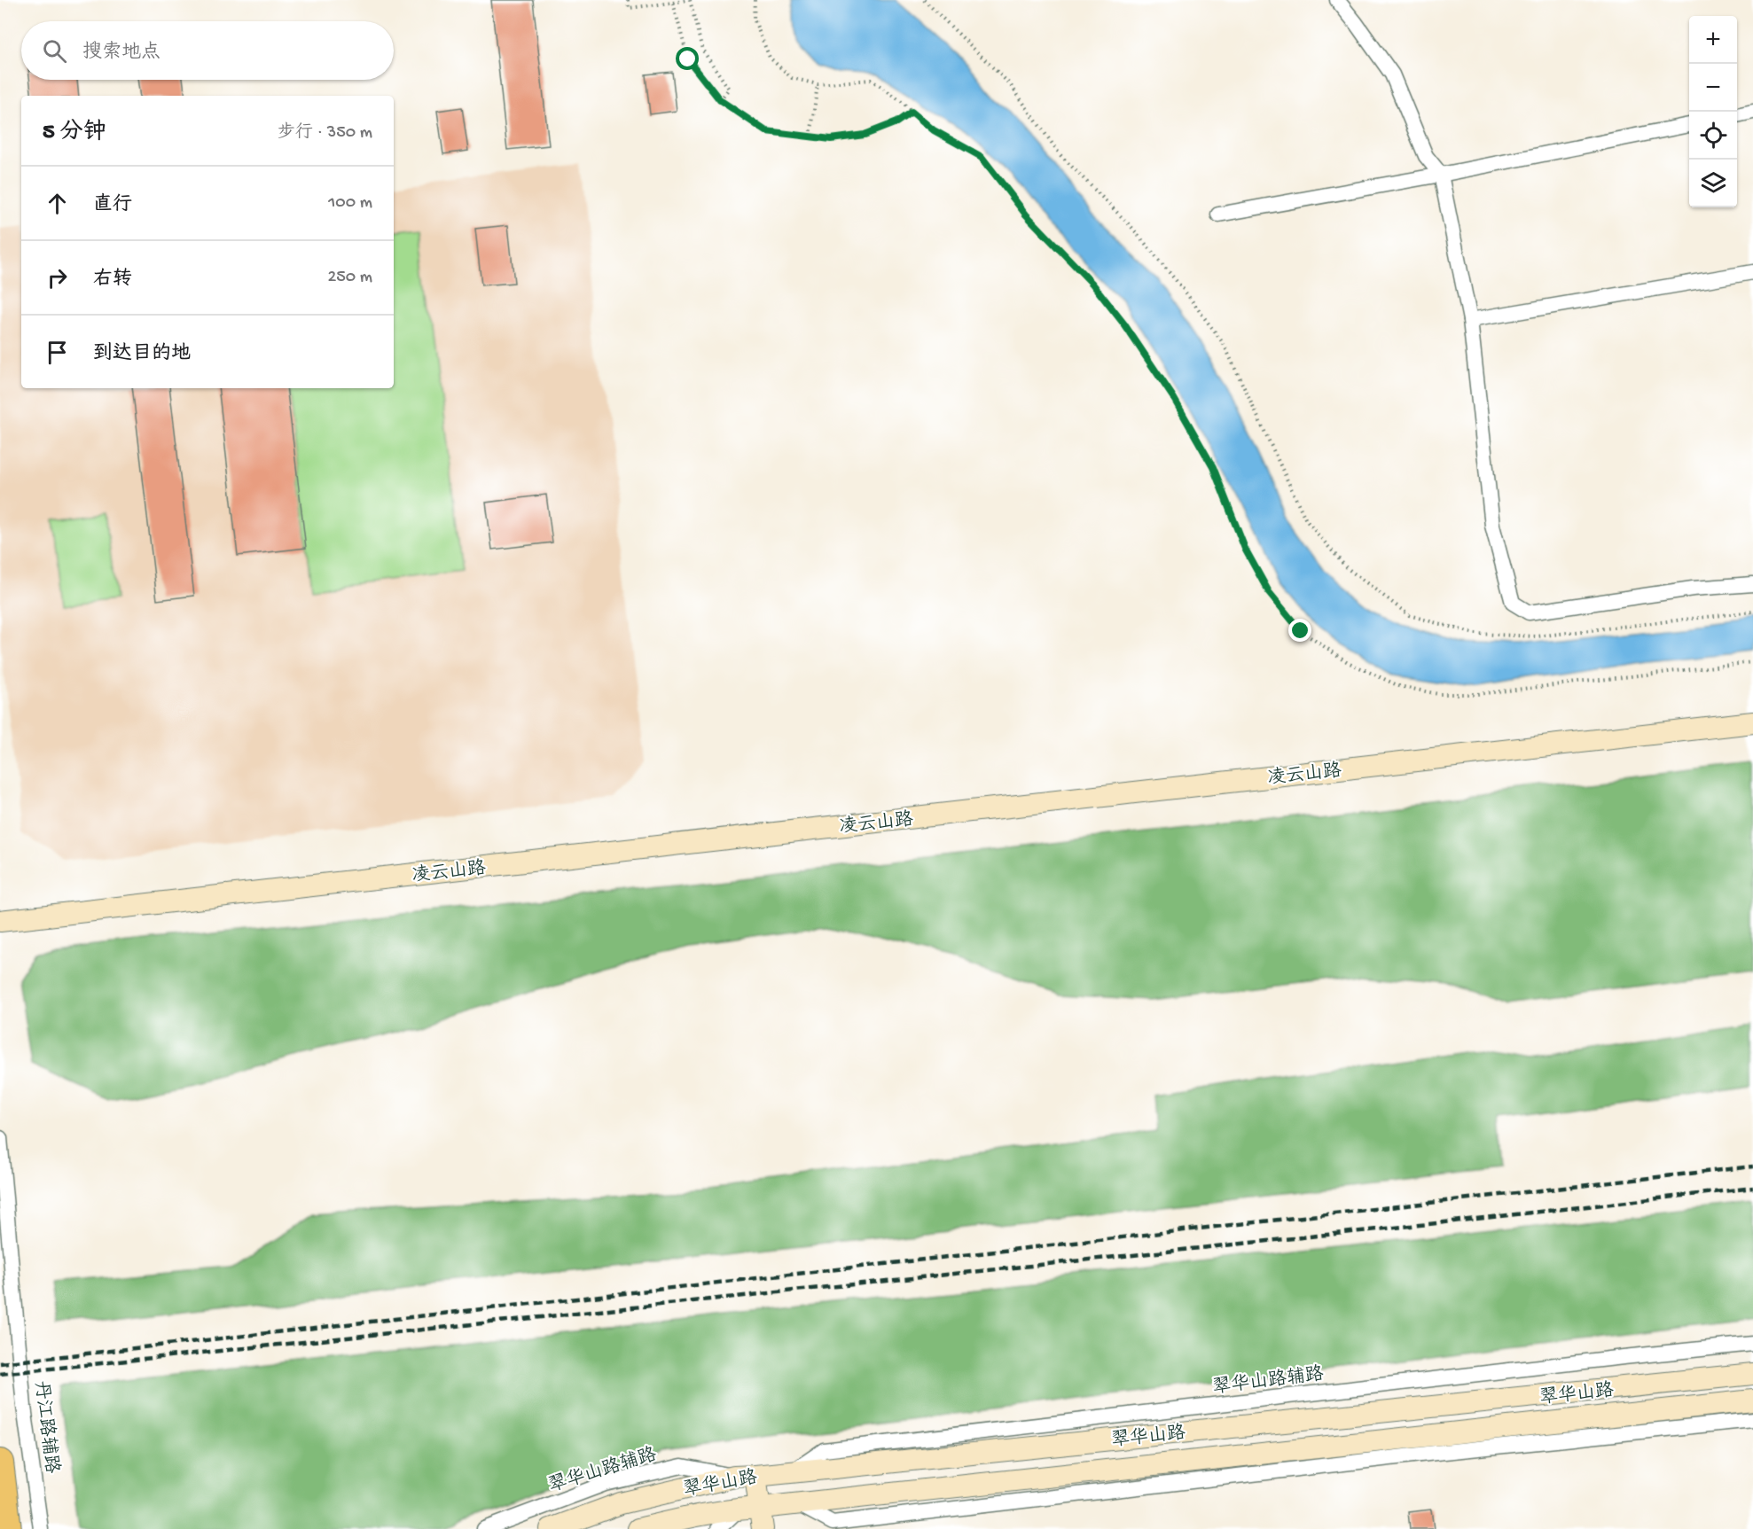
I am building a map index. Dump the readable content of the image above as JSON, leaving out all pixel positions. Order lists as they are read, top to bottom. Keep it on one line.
{"streets":{"main road":["凌云山路","翠华山路"],"street":["翠华山路辅路","丹江路辅路"]},"crossings":[["翠华山路辅路","翠华山路"]],"page":{"map_buttons":["+","−"],"search":"搜索地点","heading":["5 分钟","步行 · 350 m"],"list":[["直行","100 m"],["右转","250 m"],"到达目的地"]}}
